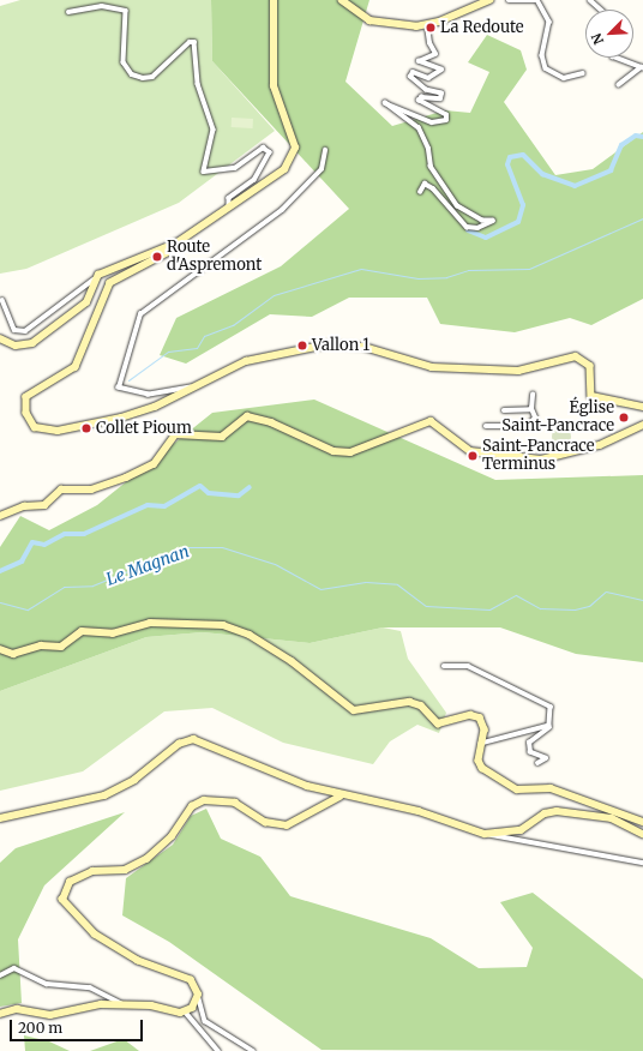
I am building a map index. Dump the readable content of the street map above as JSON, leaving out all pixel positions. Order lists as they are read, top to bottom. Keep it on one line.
{"water":["Le Magnan"],"places":["La Redoute","Route d'Aspremont","Vallon 1","Église Saint-Pancrace","Collet Pioum","Saint-Pancrace Terminus"],"scale_bar":"200 m","north":"bottom left"}
